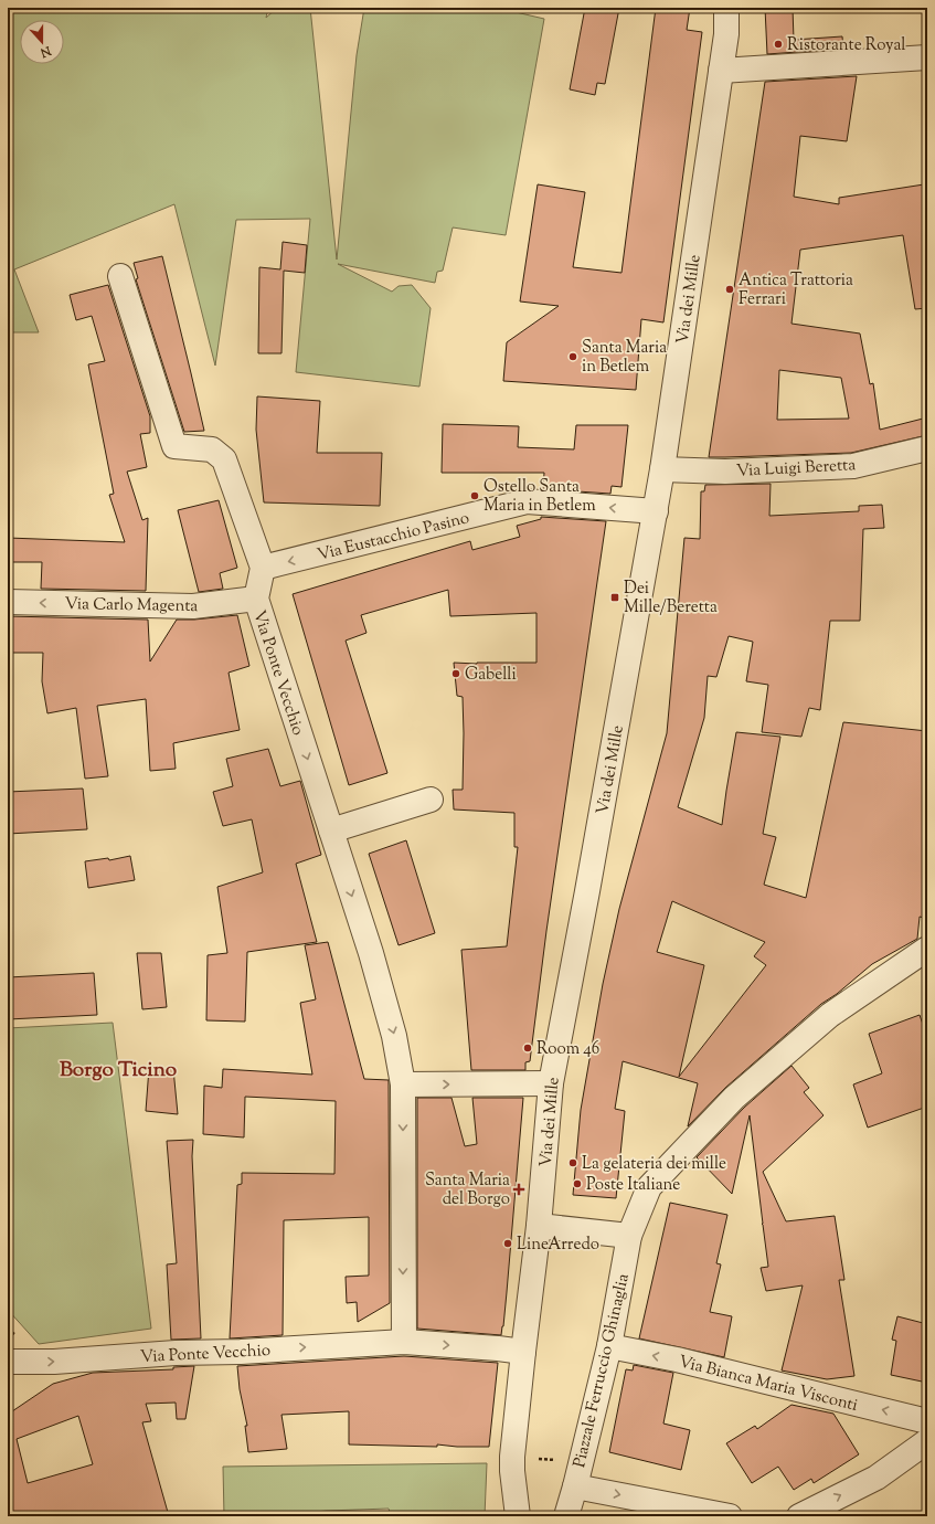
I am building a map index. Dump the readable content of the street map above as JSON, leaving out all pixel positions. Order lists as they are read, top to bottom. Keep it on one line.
{"streets":{"street":["Via dei Mille","Via Luigi Beretta","Via Eustacchio Pasino","Via Carlo Magenta","Via Ponte Vecchio","Piazzale Ferruccio Ghinaglia","Via Bianca Maria Visconti"]},"crossings":[["Via dei Mille","Via Luigi Beretta"],["Via dei Mille","Via Eustacchio Pasino"],["Via dei Mille","Via Ponte Vecchio"],["Via Eustacchio Pasino","Via Ponte Vecchio"],["Via Carlo Magenta","Via Ponte Vecchio"],["Piazzale Ferruccio Ghinaglia","Via Bianca Maria Visconti"]],"one_way":["Via Eustacchio Pasino","Via Carlo Magenta"],"districts":["Borgo Ticino"],"places":{"other":["Ristorante Royal","Antica Trattoria Ferrari","Santa Maria in Betlem","Ostello Santa Maria in Betlem","Gabelli","Room 46","La gelateria dei mille","Poste Italiane","LineArredo"],"transit":["Dei Mille/Beretta"],"health":["Santa Maria del Borgo"]},"north":"bottom"}
